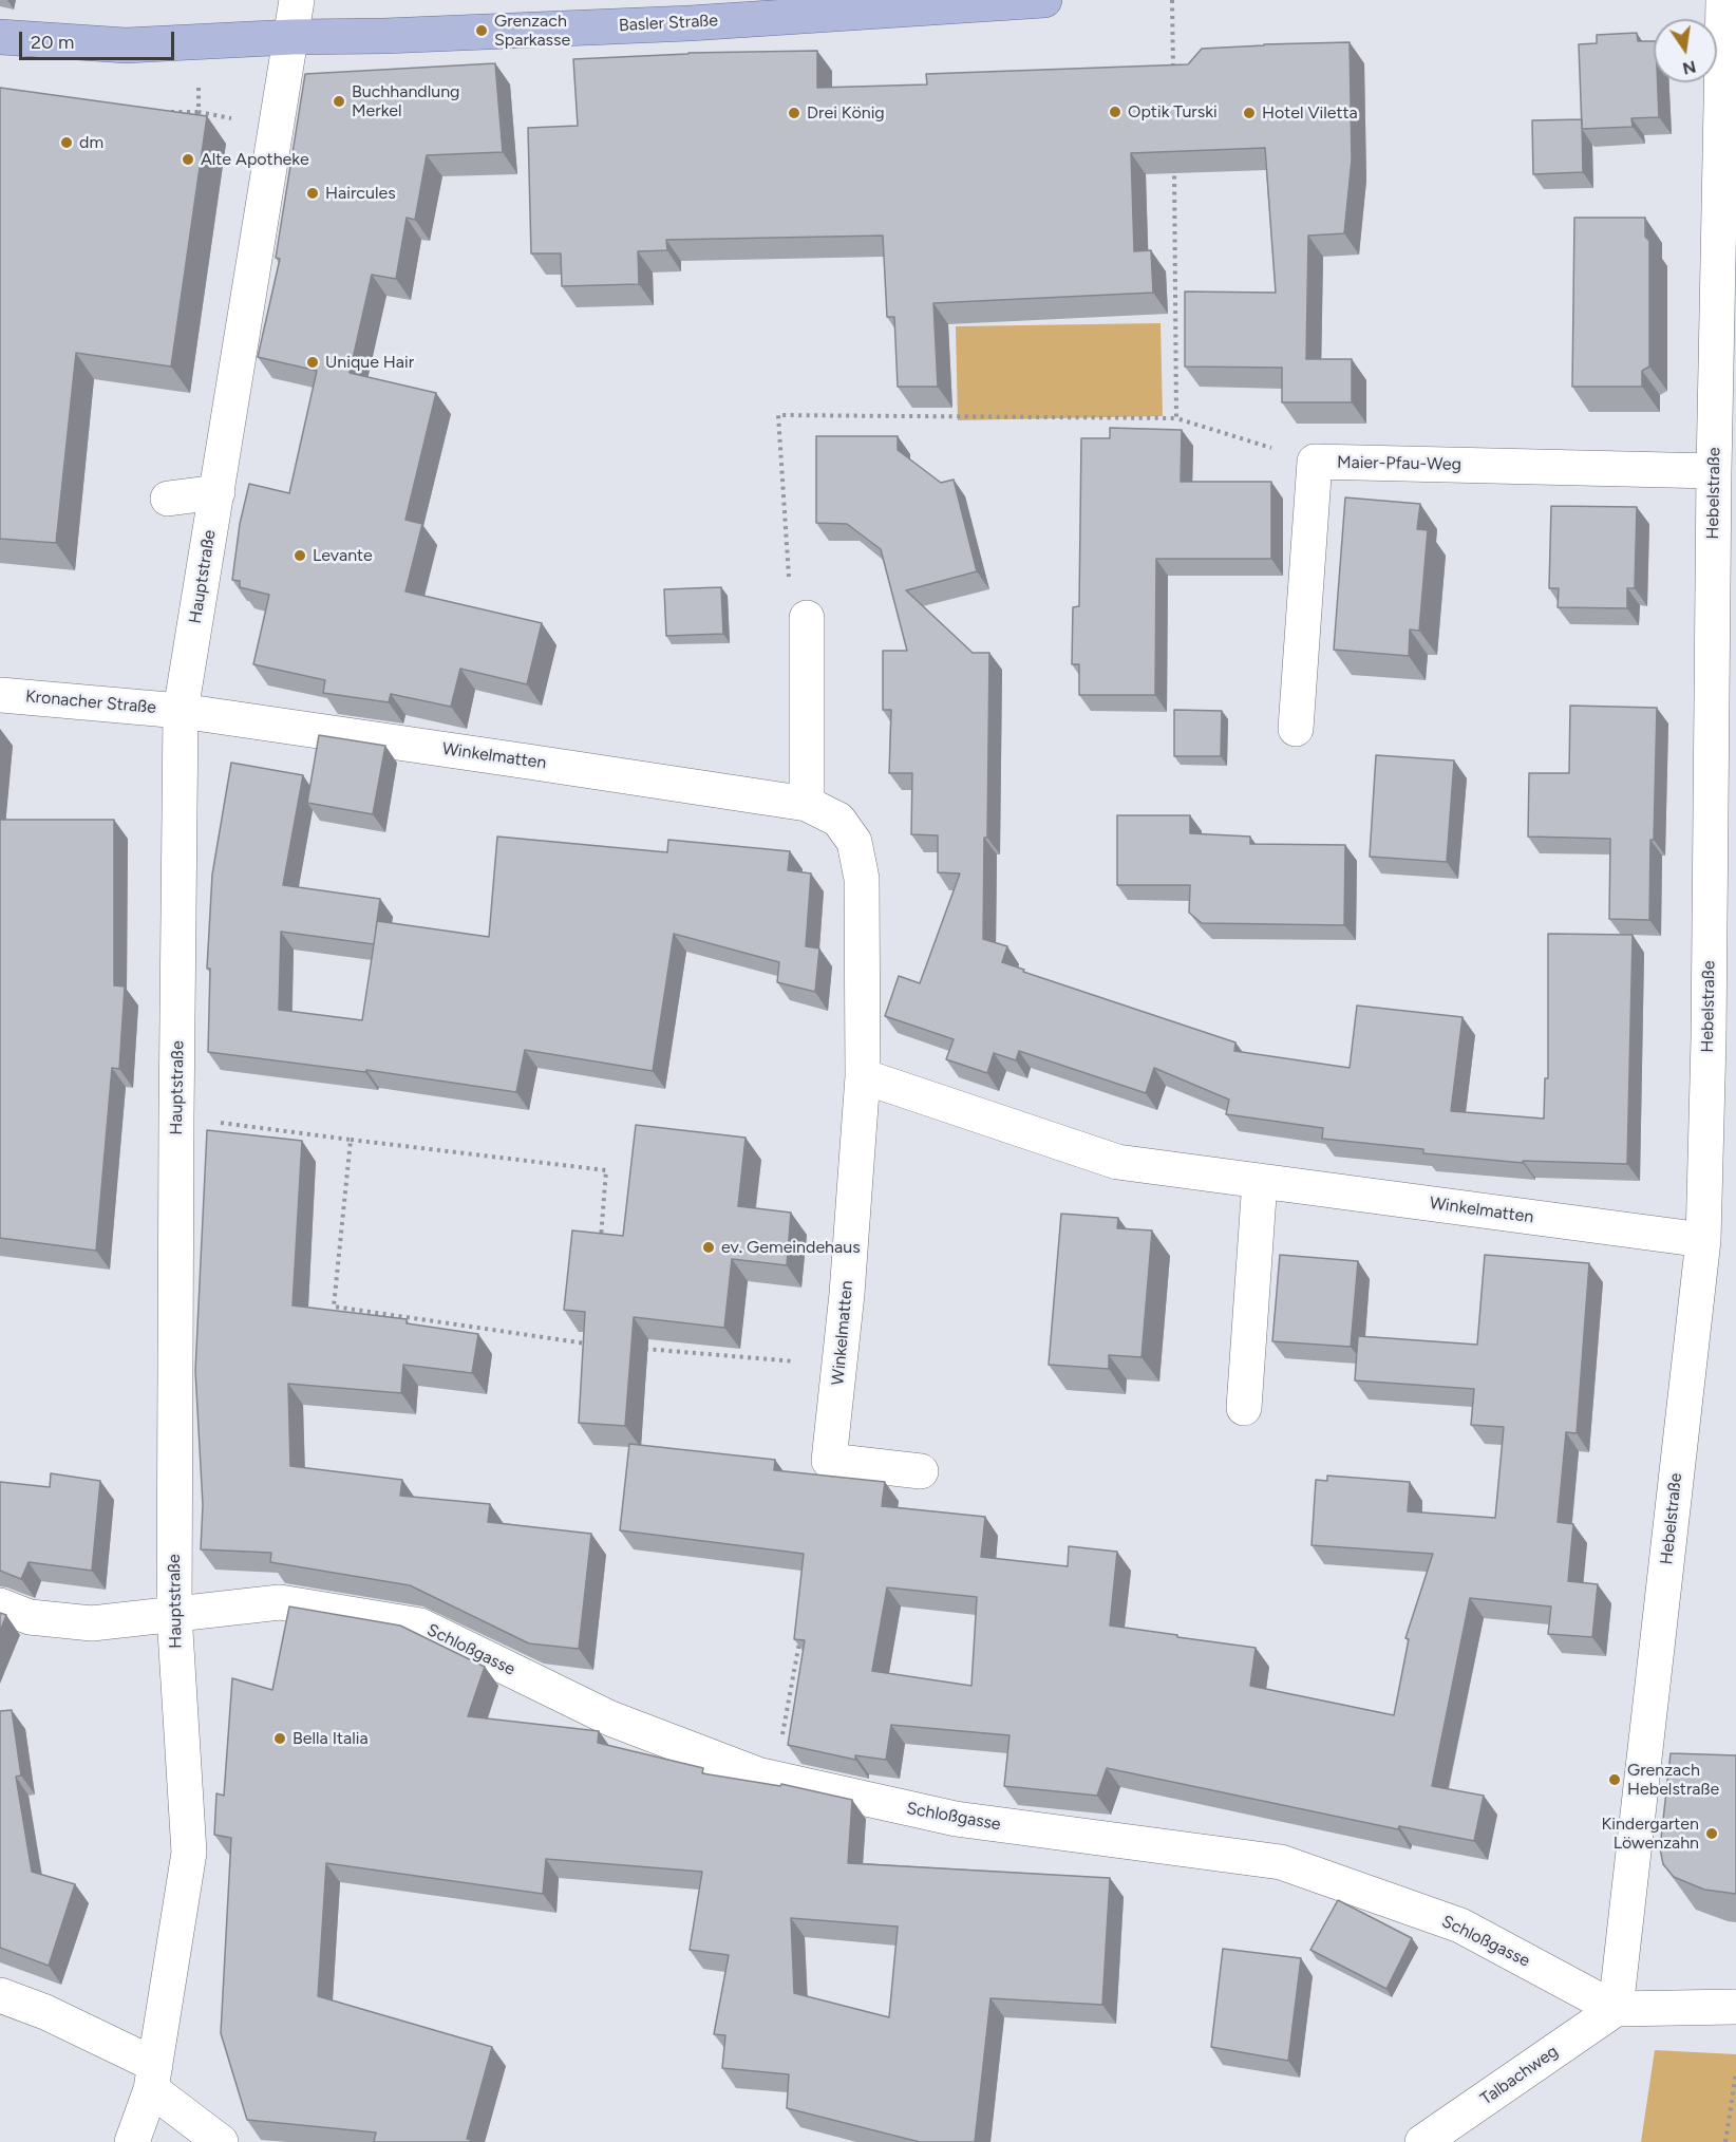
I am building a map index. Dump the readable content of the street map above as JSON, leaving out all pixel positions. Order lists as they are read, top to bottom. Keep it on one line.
{"streets":{"main road":["Basler Straße"],"street":["Maier-Pfau-Weg","Hebelstraße","Hauptstraße","Kronacher Straße","Winkelmatten","Schloßgasse","Talbachweg"]},"crossings":[["Basler Straße","Hauptstraße"],["Maier-Pfau-Weg","Hebelstraße"],["Hebelstraße","Winkelmatten"],["Hebelstraße","Schloßgasse"],["Hebelstraße","Talbachweg"],["Hauptstraße","Kronacher Straße"],["Hauptstraße","Winkelmatten"],["Hauptstraße","Schloßgasse"],["Kronacher Straße","Winkelmatten"],["Schloßgasse","Talbachweg"]],"places":["Grenzach Sparkasse","Buchhandlung Merkel","Optik Turski","Drei König","Hotel Viletta","dm","Alte Apotheke","Haircules","Unique Hair","Levante","ev. Gemeindehaus","Bella Italia","Grenzach Hebelstraße","Kindergarten Löwenzahn"],"scale_bar":"20 m","north":"bottom"}
